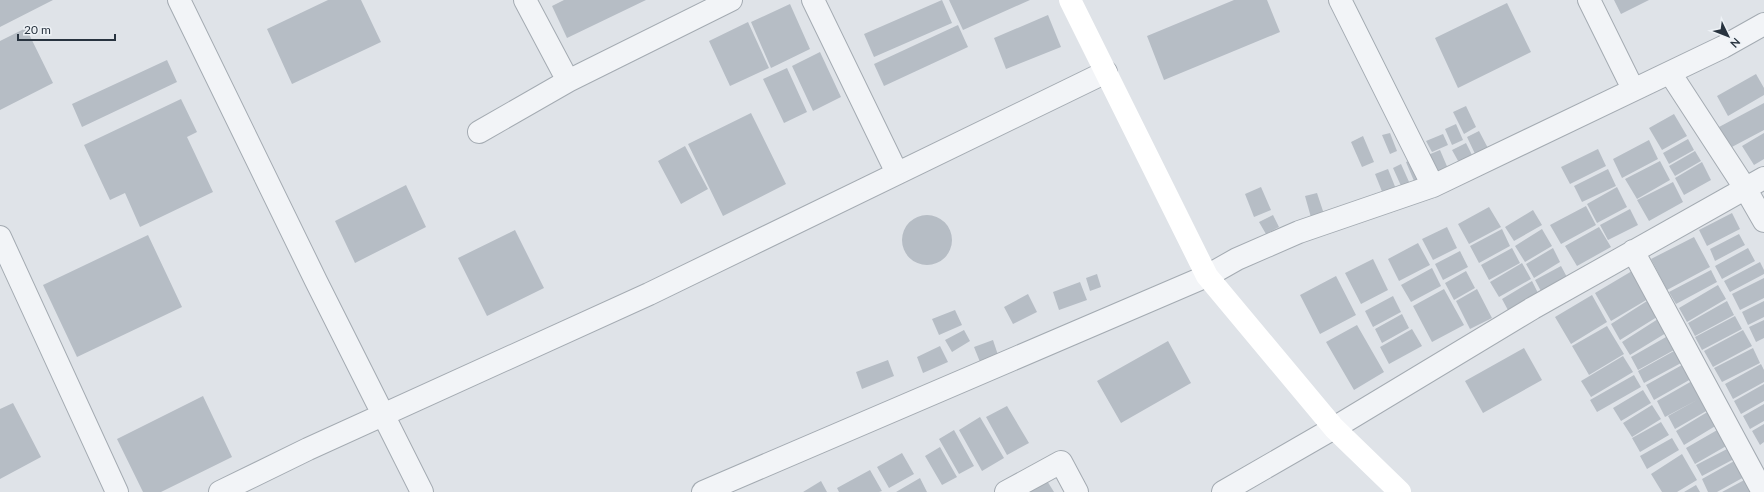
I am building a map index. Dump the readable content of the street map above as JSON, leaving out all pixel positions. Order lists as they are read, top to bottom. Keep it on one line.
{"scale_bar":"20 m","north":"bottom right"}
